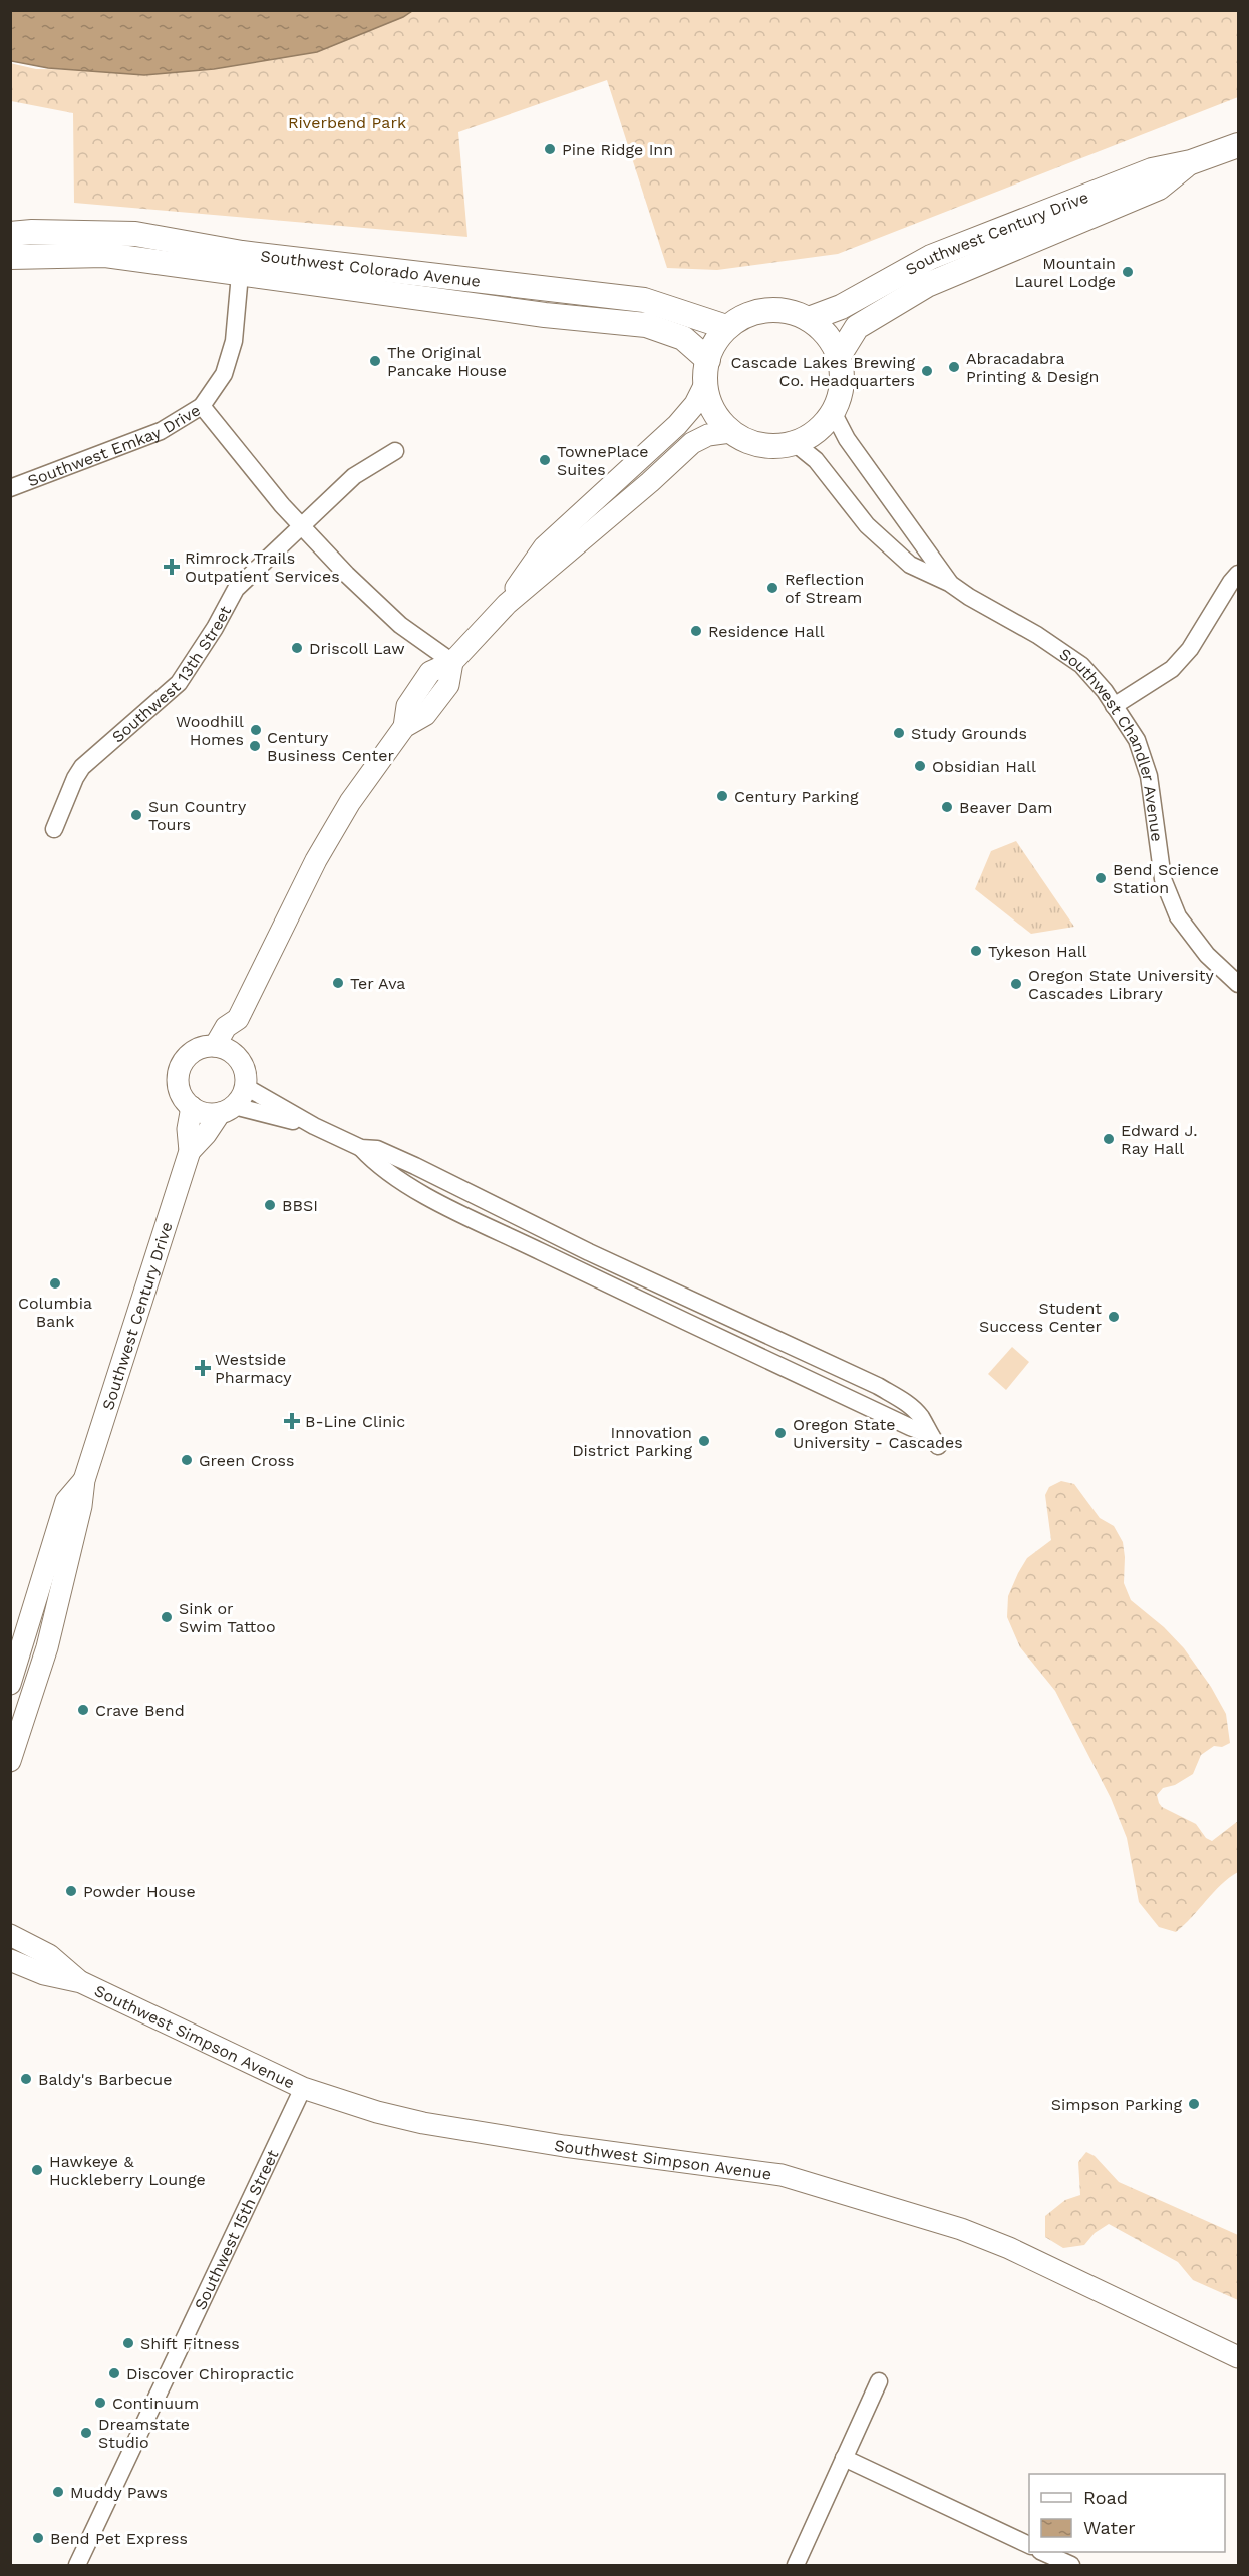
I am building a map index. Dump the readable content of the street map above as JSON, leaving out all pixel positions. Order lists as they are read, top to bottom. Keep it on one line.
{"streets":{"main road":["Southwest Century Drive","Southwest Colorado Avenue"],"street":["Southwest Emkay Drive","Southwest 13th Street","Southwest Chandler Avenue","Southwest Simpson Avenue","Southwest 15th Street"]},"crossings":[["Southwest Century Drive","Southwest Colorado Avenue"],["Southwest Century Drive","Southwest Chandler Avenue"],["Southwest Colorado Avenue","Southwest Emkay Drive"],["Southwest Colorado Avenue","Southwest Chandler Avenue"],["Southwest Simpson Avenue","Southwest 15th Street"]],"parks":["Riverbend Park"],"places":{"other":["Pine Ridge Inn","Mountain Laurel Lodge","The Original Pancake House","Abracadabra Printing & Design","Cascade Lakes Brewing Co. Headquarters","TownePlace Suites","Reflection of Stream","Residence Hall","Driscoll Law","Woodhill Homes","Study Grounds","Century Business Center","Obsidian Hall","Century Parking","Beaver Dam","Sun Country Tours","Bend Science Station","Tykeson Hall","Ter Ava","Oregon State University Cascades Library","Edward J. Ray Hall","BBSI","Columbia Bank","Student Success Center","Oregon State University - Cascades","Innovation District Parking","Green Cross","Sink or Swim Tattoo","Crave Bend","Powder House","Baldy's Barbecue","Simpson Parking","Hawkeye & Huckleberry Lounge","Shift Fitness","Discover Chiropractic","Continuum","Dreamstate Studio","Muddy Paws","Bend Pet Express"],"health":["Rimrock Trails Outpatient Services","Westside Pharmacy","B-Line Clinic"]},"legend":["Road","Water"]}
